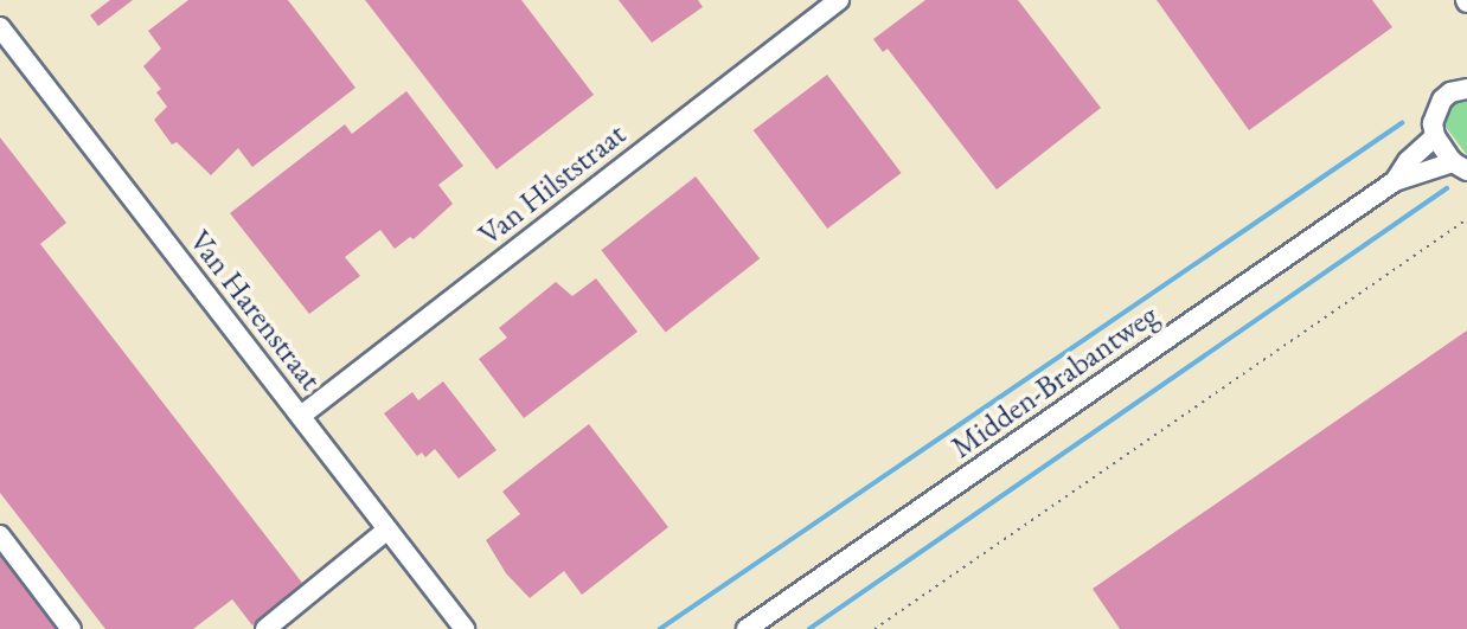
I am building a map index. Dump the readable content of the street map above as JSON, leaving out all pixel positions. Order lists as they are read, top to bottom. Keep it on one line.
{"streets":{"street":["Van Hilststraat","Van Harenstraat","Midden-Brabantweg"]},"crossings":[["Van Hilststraat","Van Harenstraat"]]}
